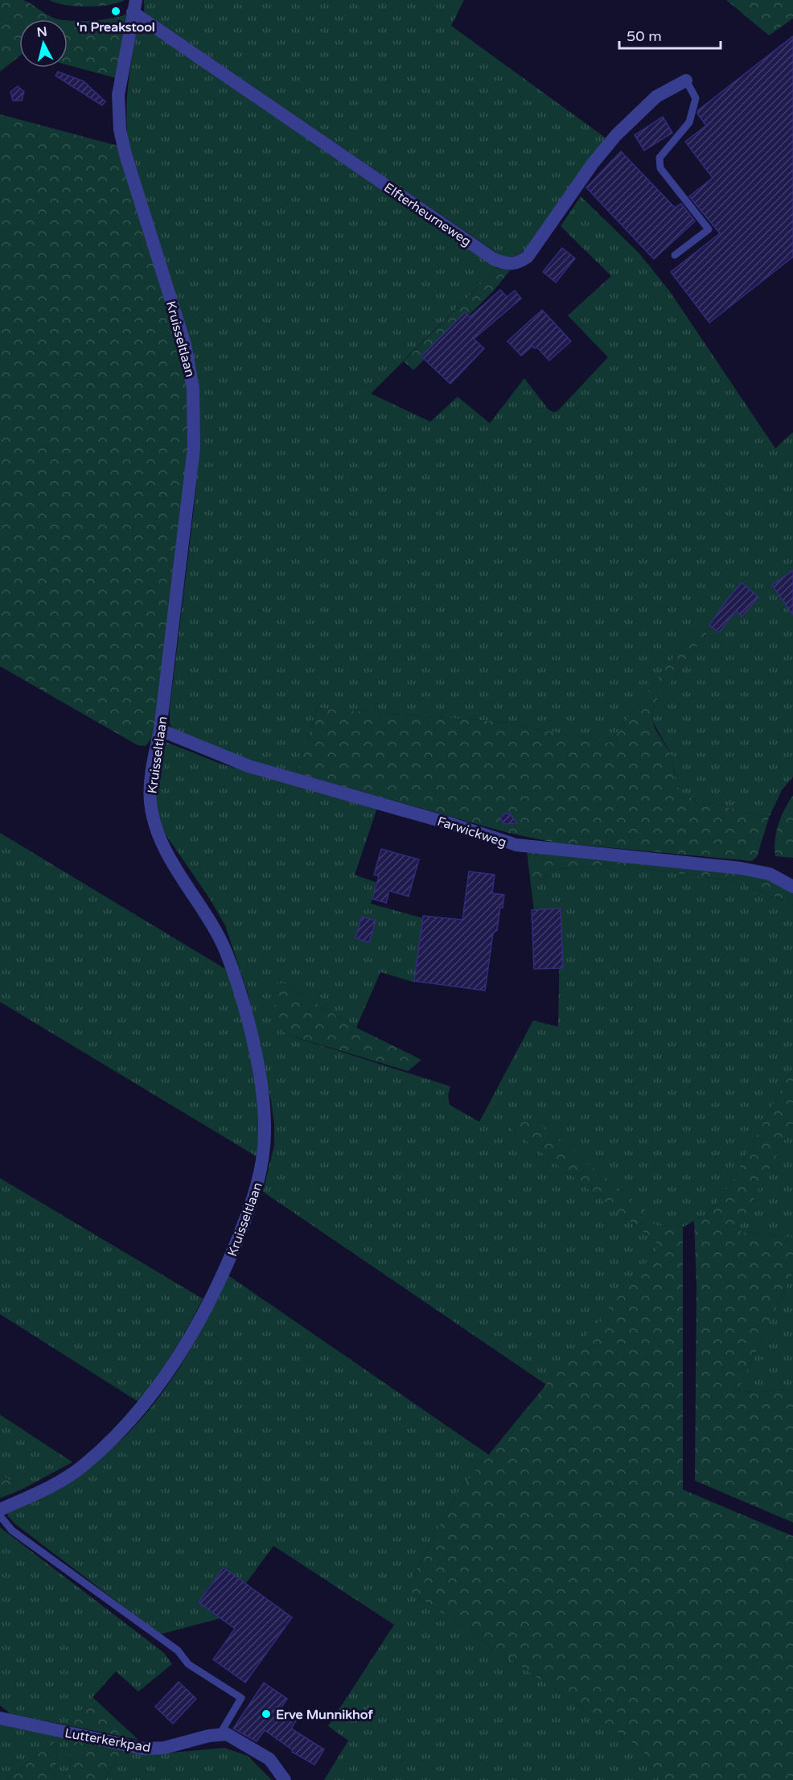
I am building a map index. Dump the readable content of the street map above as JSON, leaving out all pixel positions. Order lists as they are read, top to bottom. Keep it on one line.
{"streets":{"street":["Elfterheurneweg","Kruisseltlaan","Farwickweg","Lutterkerkpad"]},"crossings":[["Elfterheurneweg","Kruisseltlaan"],["Kruisseltlaan","Farwickweg"]],"places":["'n Preakstool","Erve Munnikhof"],"scale_bar":"50 m","north":"top"}
